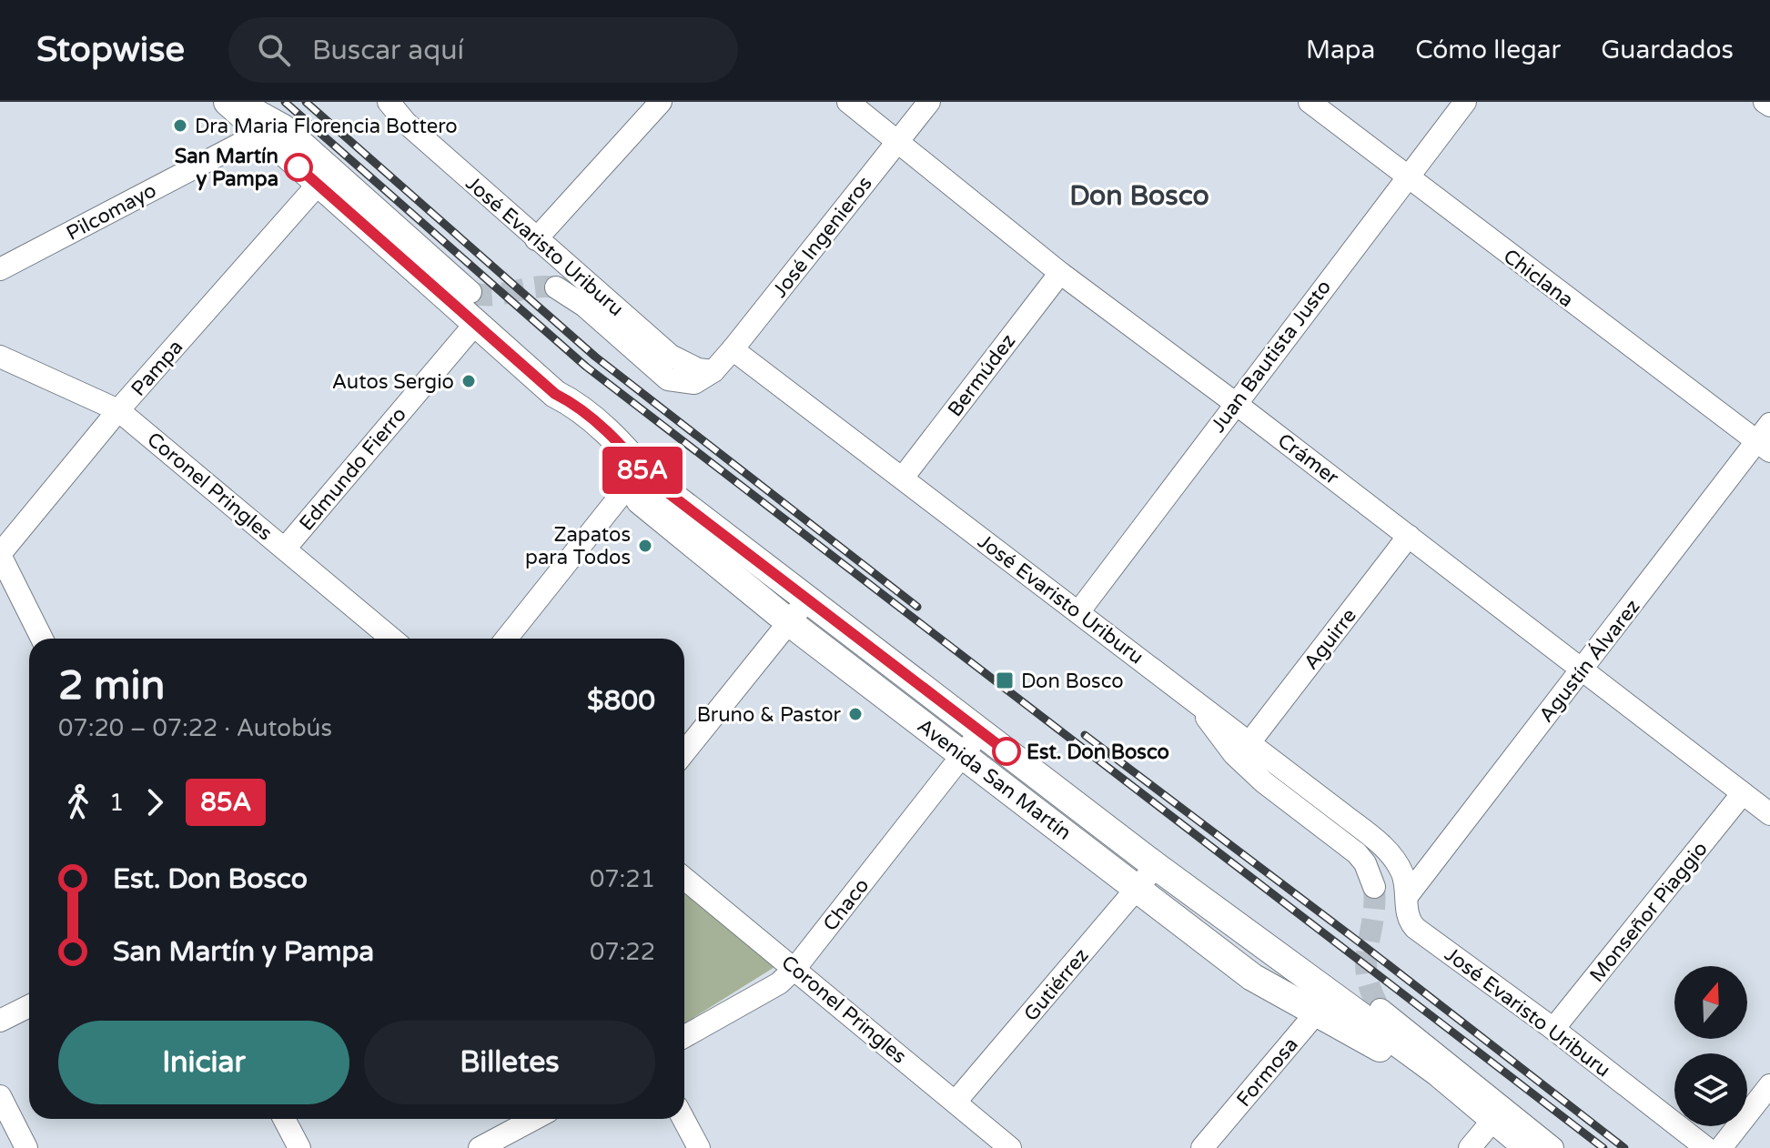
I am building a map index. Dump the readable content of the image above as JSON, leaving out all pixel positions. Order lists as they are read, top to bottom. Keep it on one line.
{"streets":{"main road":["Avenida San Martín"],"street":["Pilcomayo","José Ingenieros","José Evaristo Uriburu","Chiclana","Juan Bautista Justo","Pampa","Bermúdez","Crámer","Edmundo Fierro","Coronel Pringles","Aguirre","Agustín Álvarez","Chaco","Monseñor Piaggio","Gutiérrez","Formosa"]},"crossings":[["Pilcomayo","Avenida San Martín"],["José Ingenieros","José Evaristo Uriburu"],["José Ingenieros","Crámer"],["José Evaristo Uriburu","Juan Bautista Justo"],["José Evaristo Uriburu","Bermúdez"],["José Evaristo Uriburu","Aguirre"],["José Evaristo Uriburu","Agustín Álvarez"],["José Evaristo Uriburu","Monseñor Piaggio"],["Chiclana","Juan Bautista Justo"],["Chiclana","Agustín Álvarez"],["Juan Bautista Justo","Crámer"],["Pampa","Coronel Pringles"],["Pampa","Avenida San Martín"],["Bermúdez","Crámer"],["Crámer","Aguirre"],["Crámer","Agustín Álvarez"],["Crámer","Monseñor Piaggio"],["Edmundo Fierro","Coronel Pringles"],["Edmundo Fierro","Avenida San Martín"],["Coronel Pringles","Chaco"],["Coronel Pringles","Gutiérrez"],["Avenida San Martín","Chaco"],["Avenida San Martín","Gutiérrez"],["Avenida San Martín","Formosa"]],"districts":["Don Bosco"],"places":{"other":["Dra Maria Florencia Bottero","San Martín y Pampa","Autos Sergio","Zapatos para Todos","Bruno & Pastor","Est. Don Bosco"],"transit":["Don Bosco"]},"lines":["bus line 85A"],"north":"top","page":{"header":"Stopwise","search":"Buscar aquí","nav":["Mapa","Cómo llegar","Guardados"],"on_map":"85A","heading":["2 min","07:20 – 07:22 · Autobús","$800"],"legs":["1","85A"],"list":[{"name":"Est. Don Bosco","value":"07:21"},{"name":"San Martín y Pampa","value":"07:22"}],"buttons":["Iniciar","Billetes"]}}
